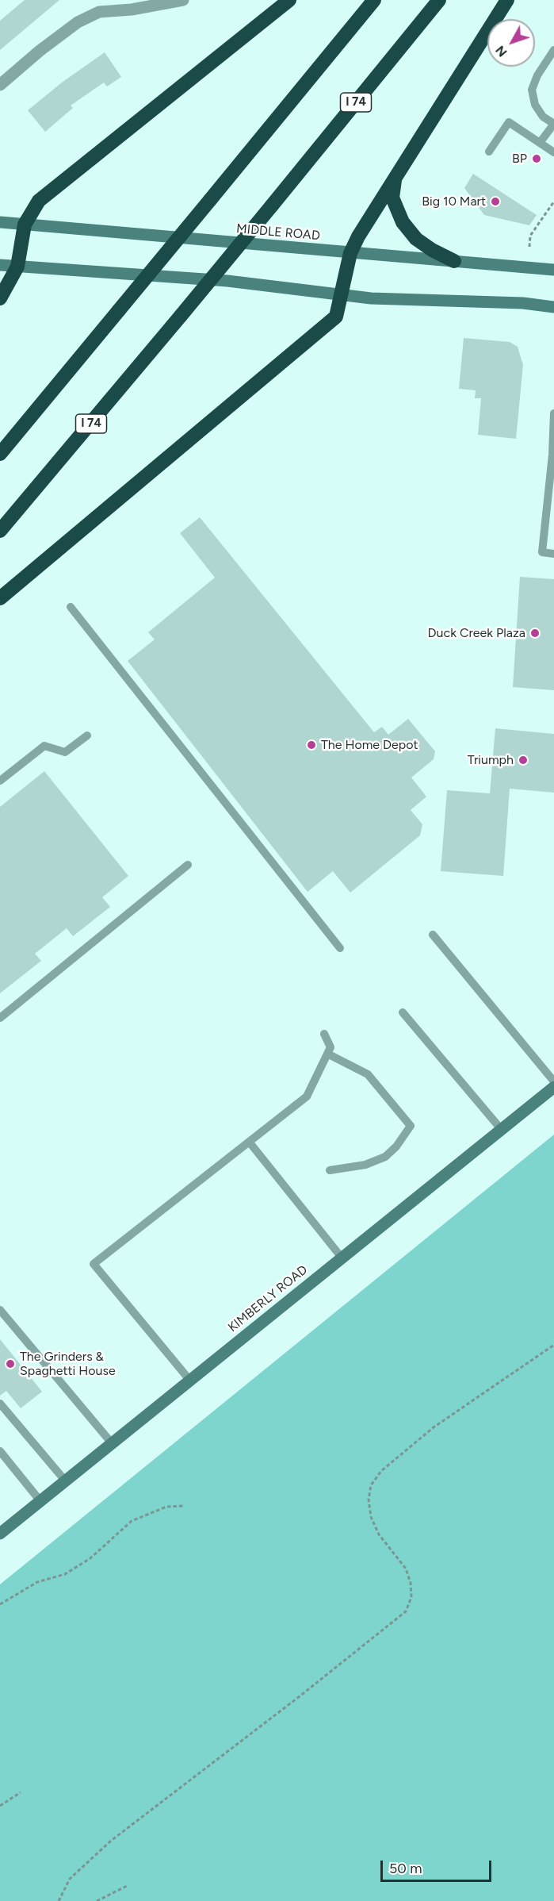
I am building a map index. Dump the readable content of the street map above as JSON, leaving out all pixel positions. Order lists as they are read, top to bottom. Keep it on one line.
{"streets":{"highway":["I 74"],"main road":["MIDDLE ROAD","KIMBERLY ROAD"]},"places":["BP","Big 10 Mart","Duck Creek Plaza","The Home Depot","Triumph","The Grinders & Spaghetti House"],"scale_bar":"50 m","north":"bottom left"}
